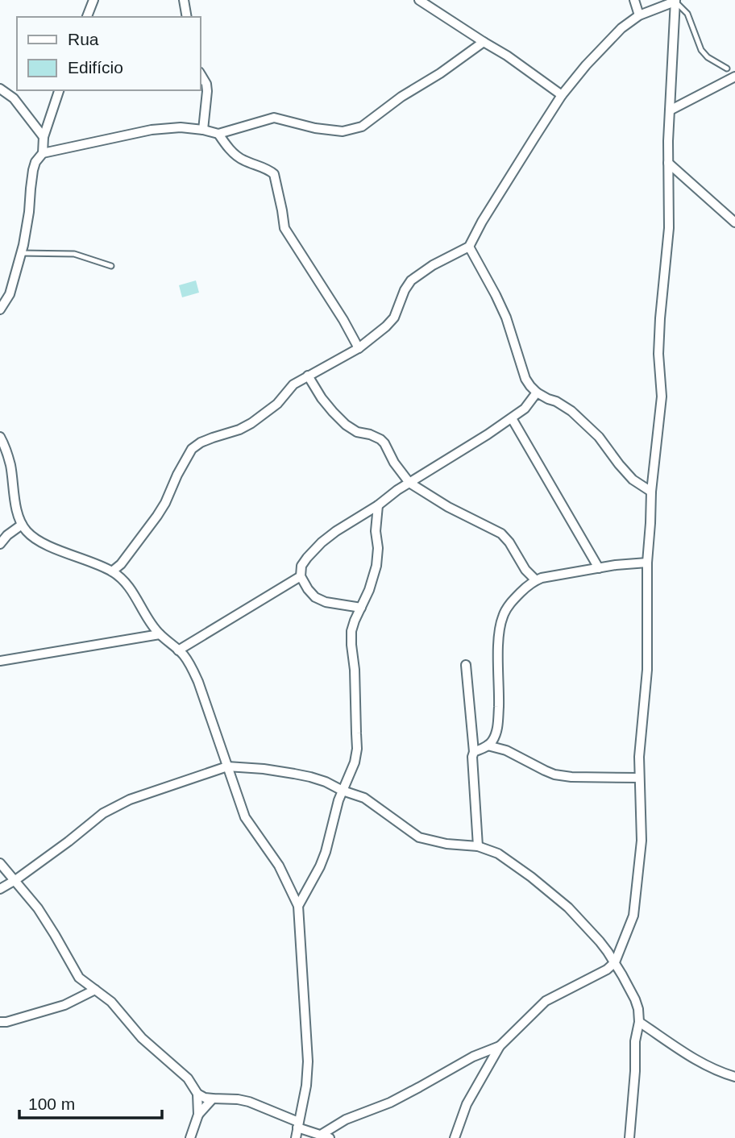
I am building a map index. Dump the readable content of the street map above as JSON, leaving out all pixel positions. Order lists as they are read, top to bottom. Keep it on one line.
{"legend":["Rua","Edifício"],"scale_bar":"100 m"}
